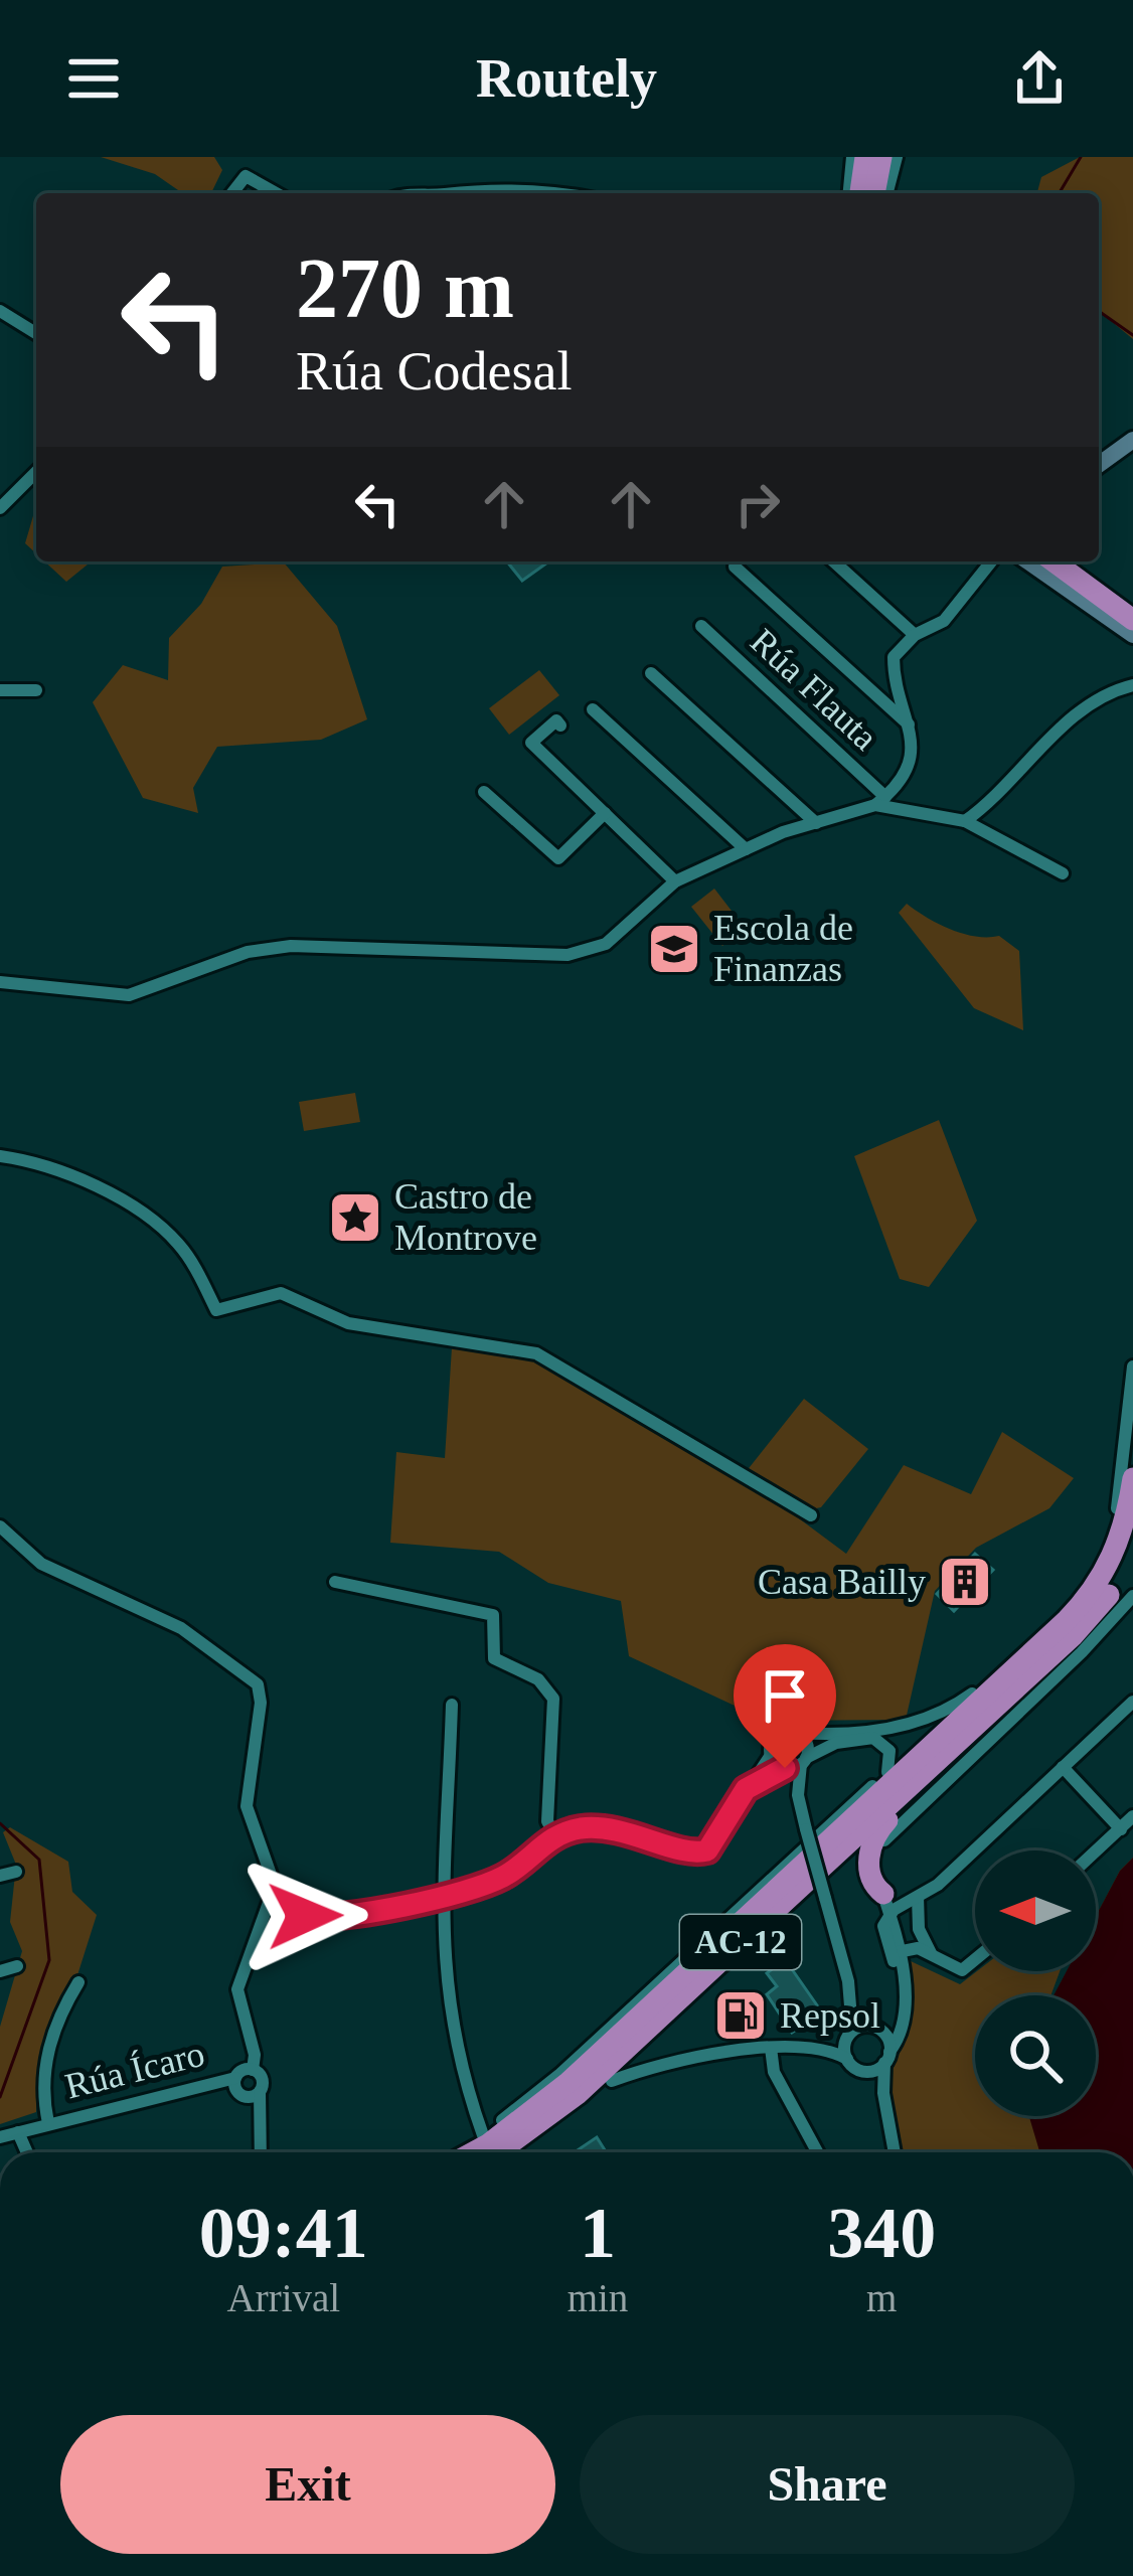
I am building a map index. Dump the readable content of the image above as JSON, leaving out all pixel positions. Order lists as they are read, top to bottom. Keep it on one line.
{"streets":{"highway":["AC-12"],"street":["Rúa Flauta","Rúa Ícaro"]},"places":{"school or university":["Escola de Finanzas"],"place":["Castro de Montrove"],"building":["Casa Bailly"],"fuel station":["Repsol"]},"north":"left","page":{"header":"Routely","turn":["270 m","Rúa Codesal"],"eta":["09:41","Arrival","1","min","340","m"],"buttons":["Exit","Share"]}}
